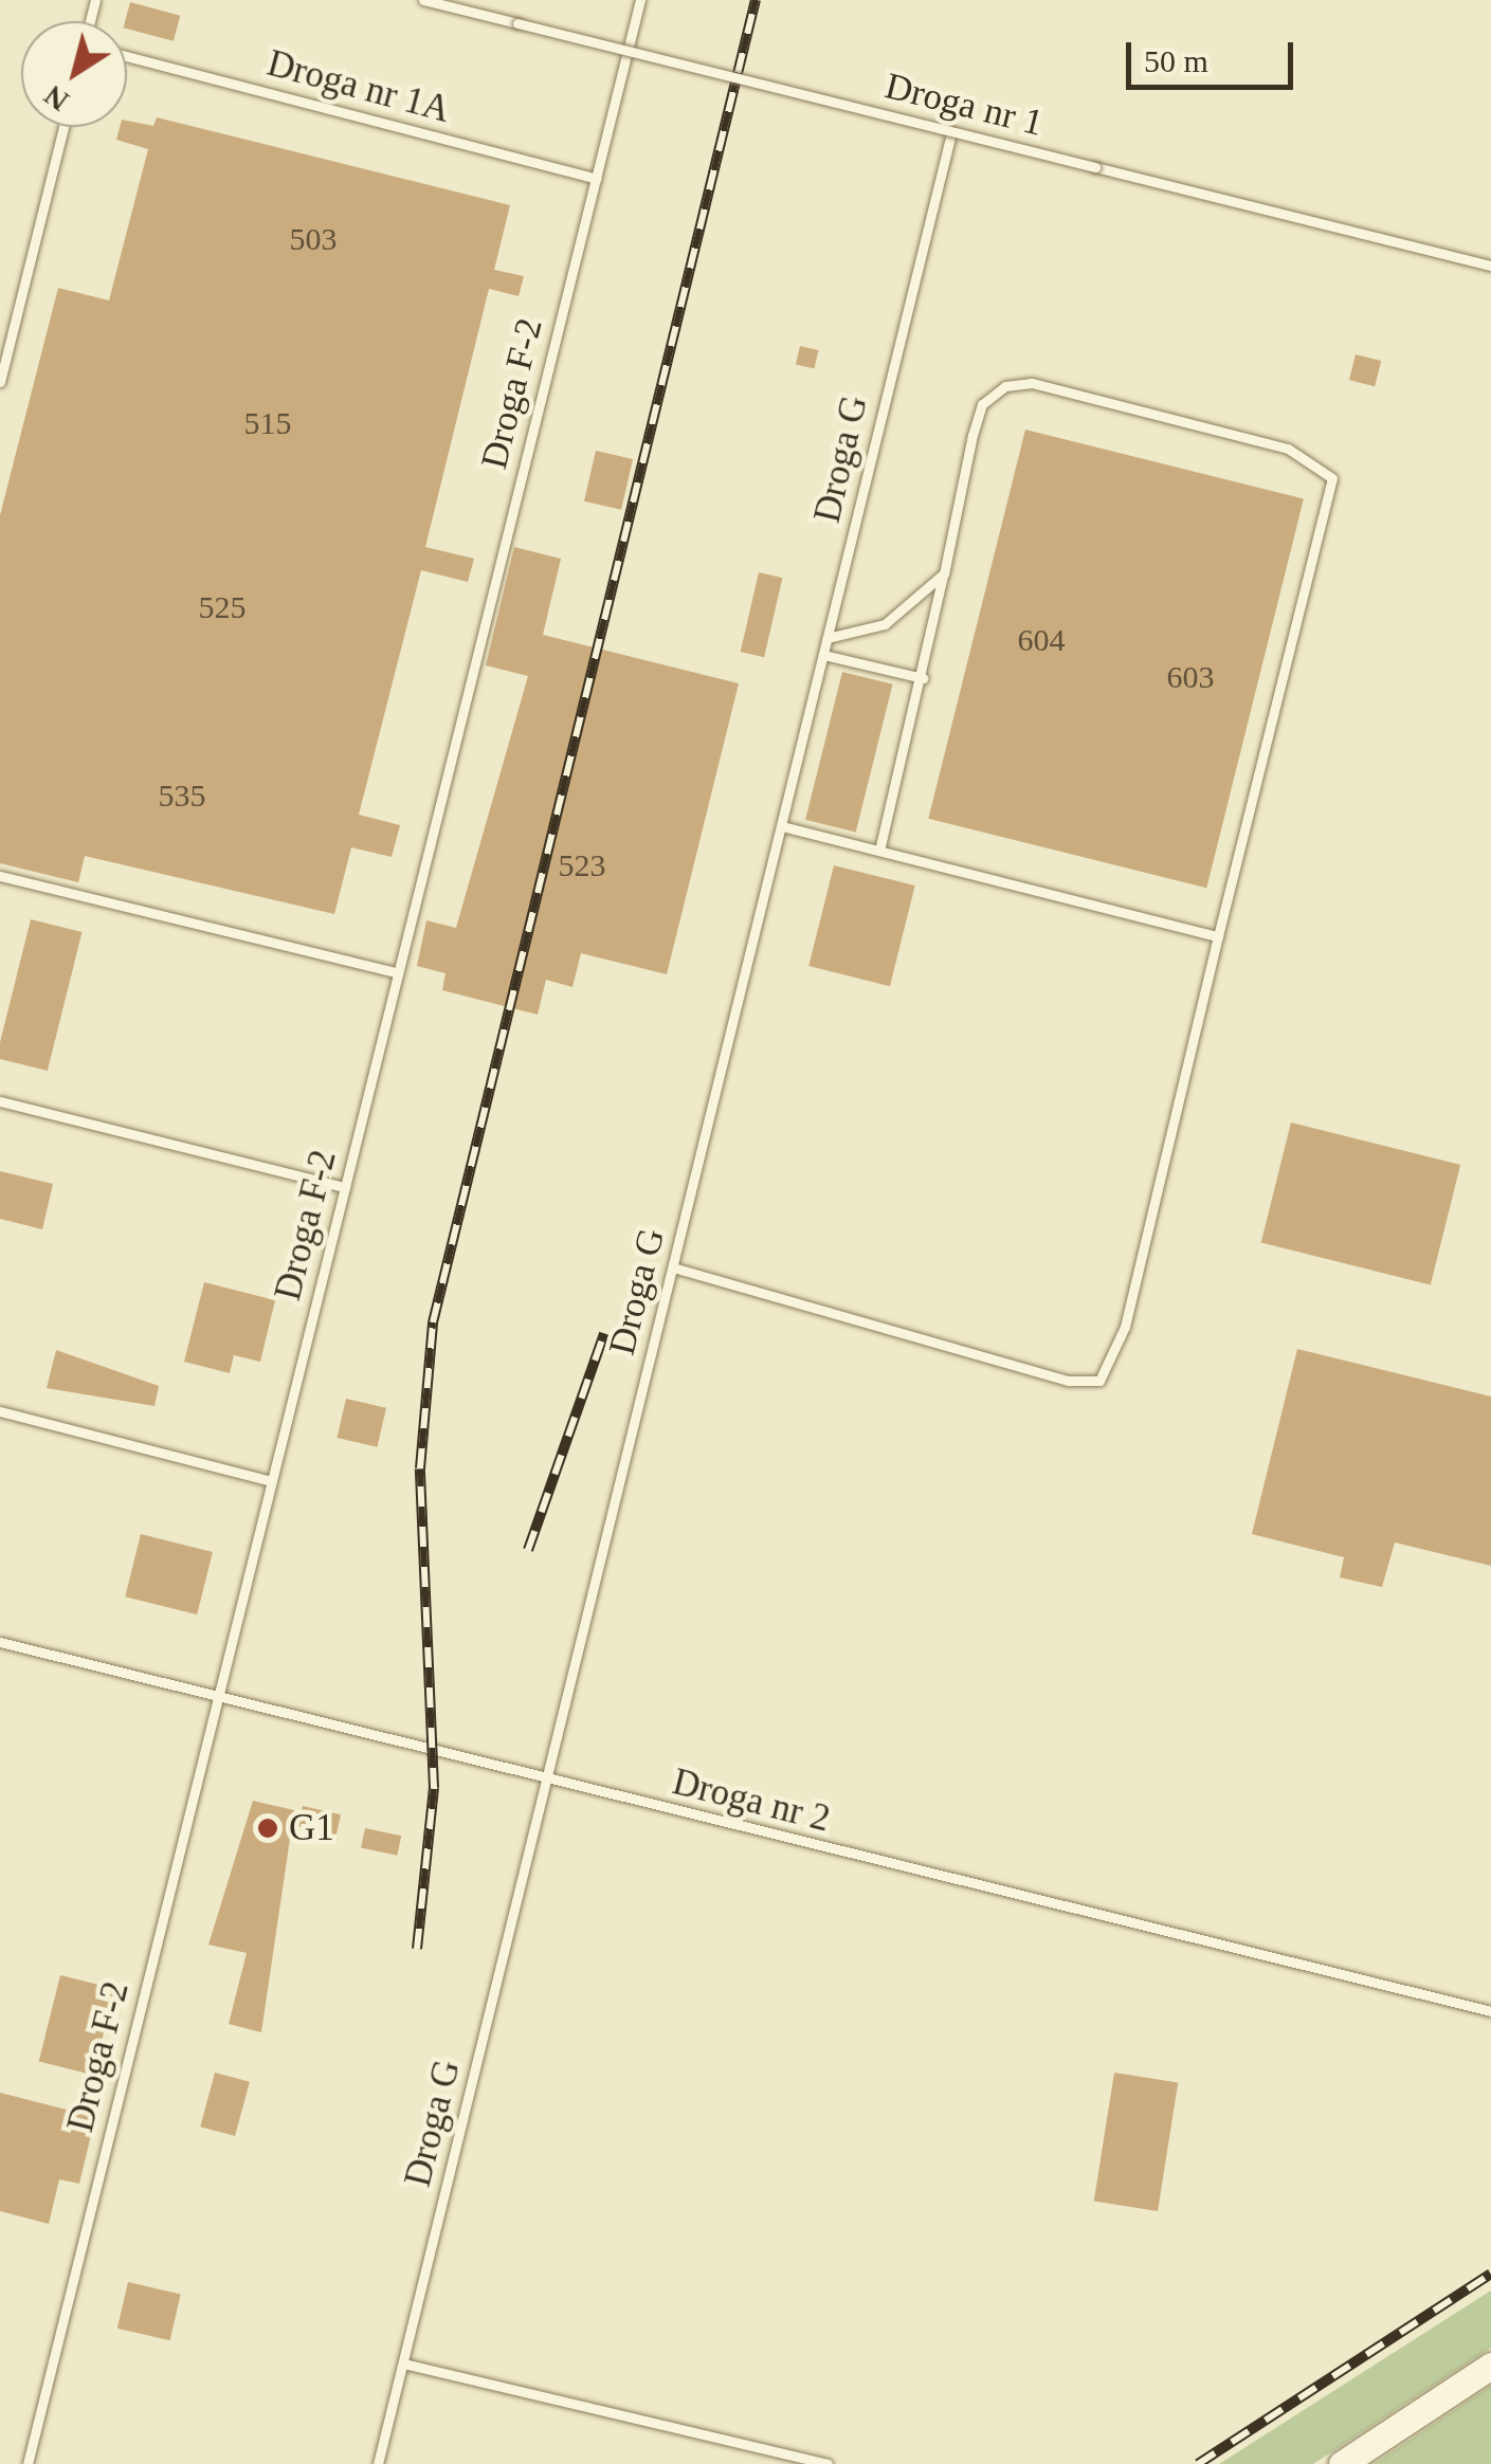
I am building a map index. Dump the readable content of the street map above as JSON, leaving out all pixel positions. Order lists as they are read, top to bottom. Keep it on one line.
{"streets":{"lane":["Droga nr 1A","Droga nr 1","Droga F-2","Droga G","Droga nr 2"]},"crossings":[["Droga nr 1A","Droga F-2"],["Droga nr 1","Droga G"],["Droga F-2","Droga nr 2"],["Droga G","Droga nr 2"]],"places":["G1"],"house_numbers":["503","515","525","604","603","535","523"],"scale_bar":"50 m","north":"bottom left"}
